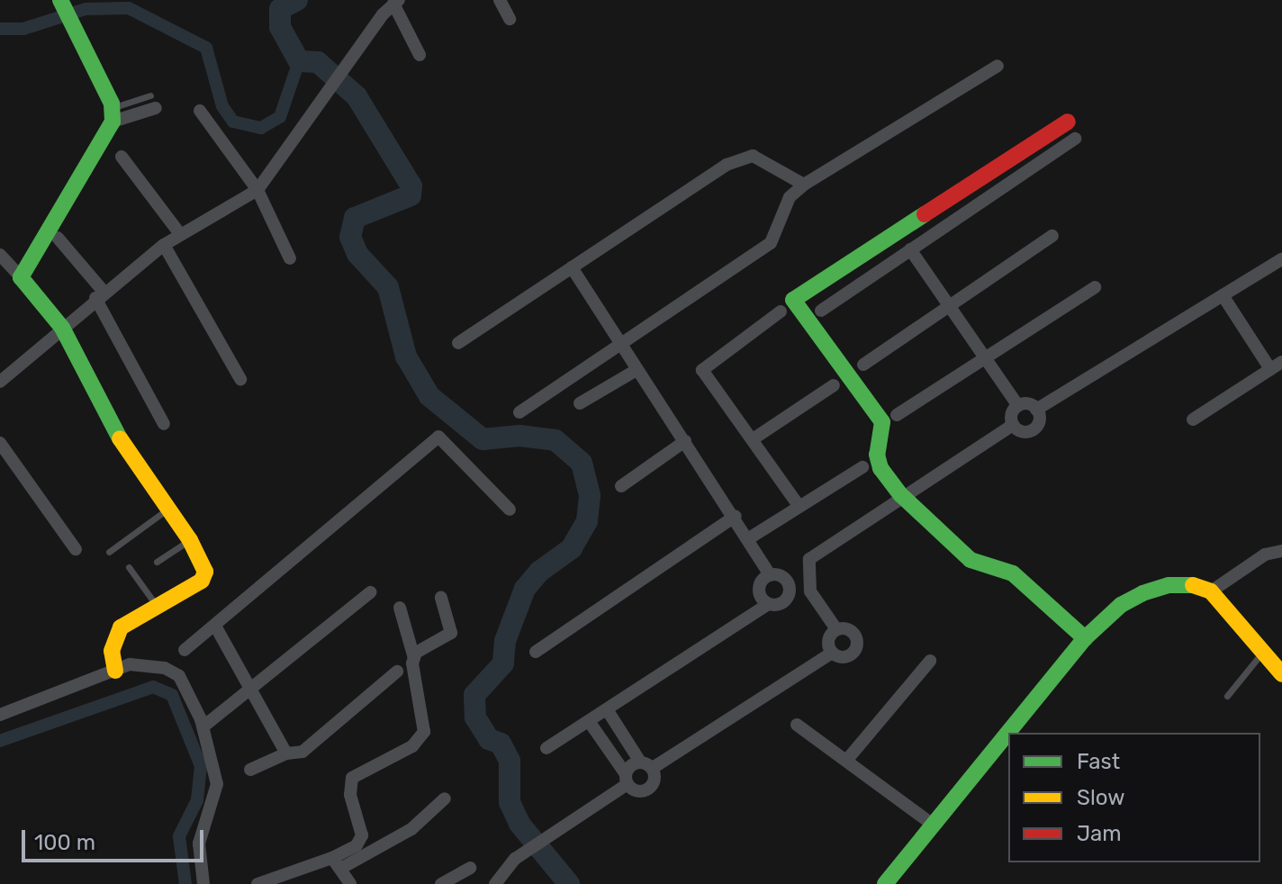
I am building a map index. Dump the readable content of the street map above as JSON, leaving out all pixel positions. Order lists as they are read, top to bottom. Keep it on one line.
{"legend":["Fast","Slow","Jam"],"scale_bar":"100 m"}
